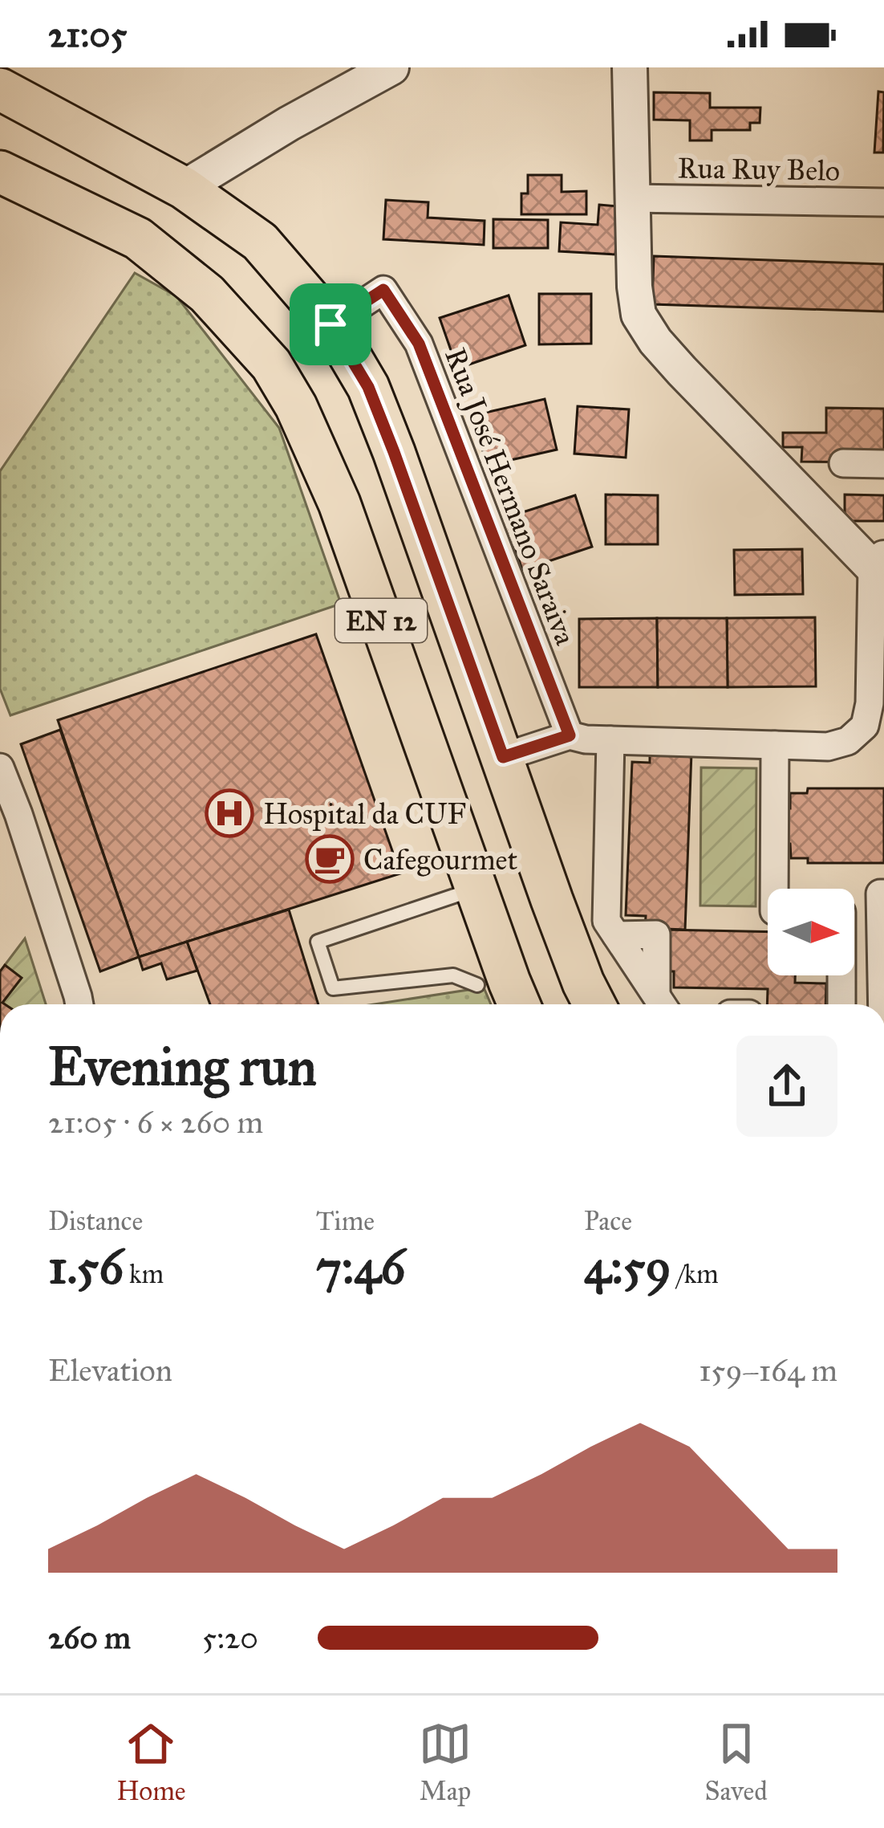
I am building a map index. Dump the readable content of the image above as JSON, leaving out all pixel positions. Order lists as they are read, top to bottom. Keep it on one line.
{"streets":{"main road":["EN 12"],"street":["Rua Ruy Belo","Rua José Hermano Saraiva"]},"crossings":[["Rua José Hermano Saraiva","EN 12"]],"places":{"hospital":["Hospital da CUF"],"cafe":["Cafegourmet"]},"north":"right","page":{"status":"21:05","heading":["Evening run","21:05 · 6 × 260 m"],"stats":[["Distance","1.56 km"],["Time","7:46"],["Pace","4:59 /km"]],"chart":["Elevation","159–164 m"],"list":[{"name":"260 m","note":"5:20"}],"tabs":["Home","Map","Saved"]}}
